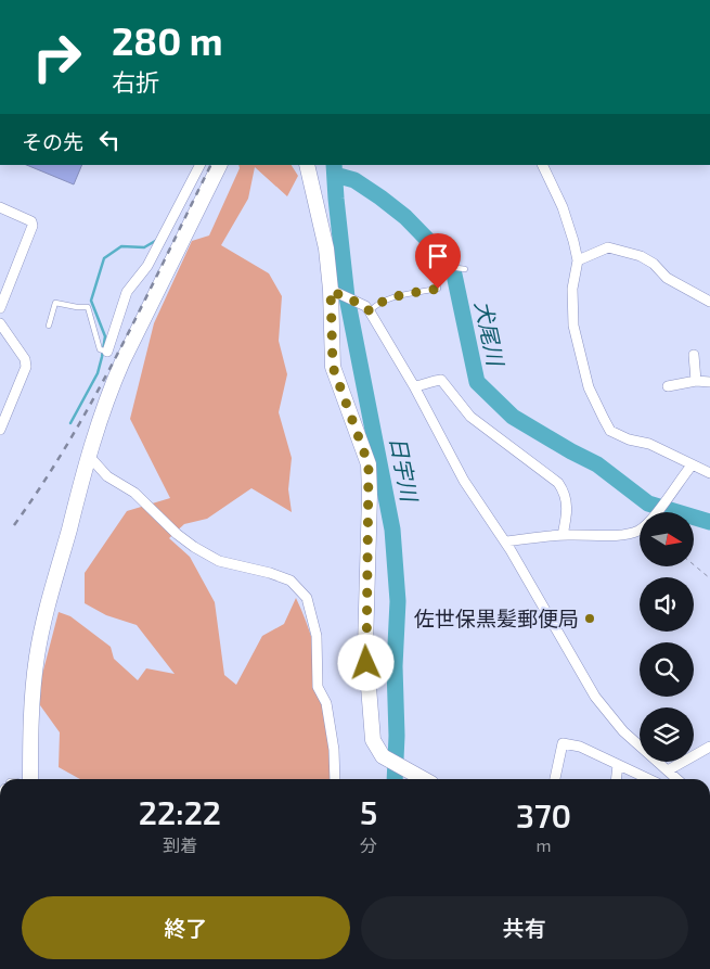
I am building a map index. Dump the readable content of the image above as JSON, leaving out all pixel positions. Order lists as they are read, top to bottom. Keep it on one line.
{"water":["犬尾川","日宇川"],"places":["佐世保黒髪郵便局"],"north":"right","page":{"turn":["280 m","右折"],"then":"その先","eta":["22:22","到着","5","分","370","m"],"buttons":["終了","共有"]}}
